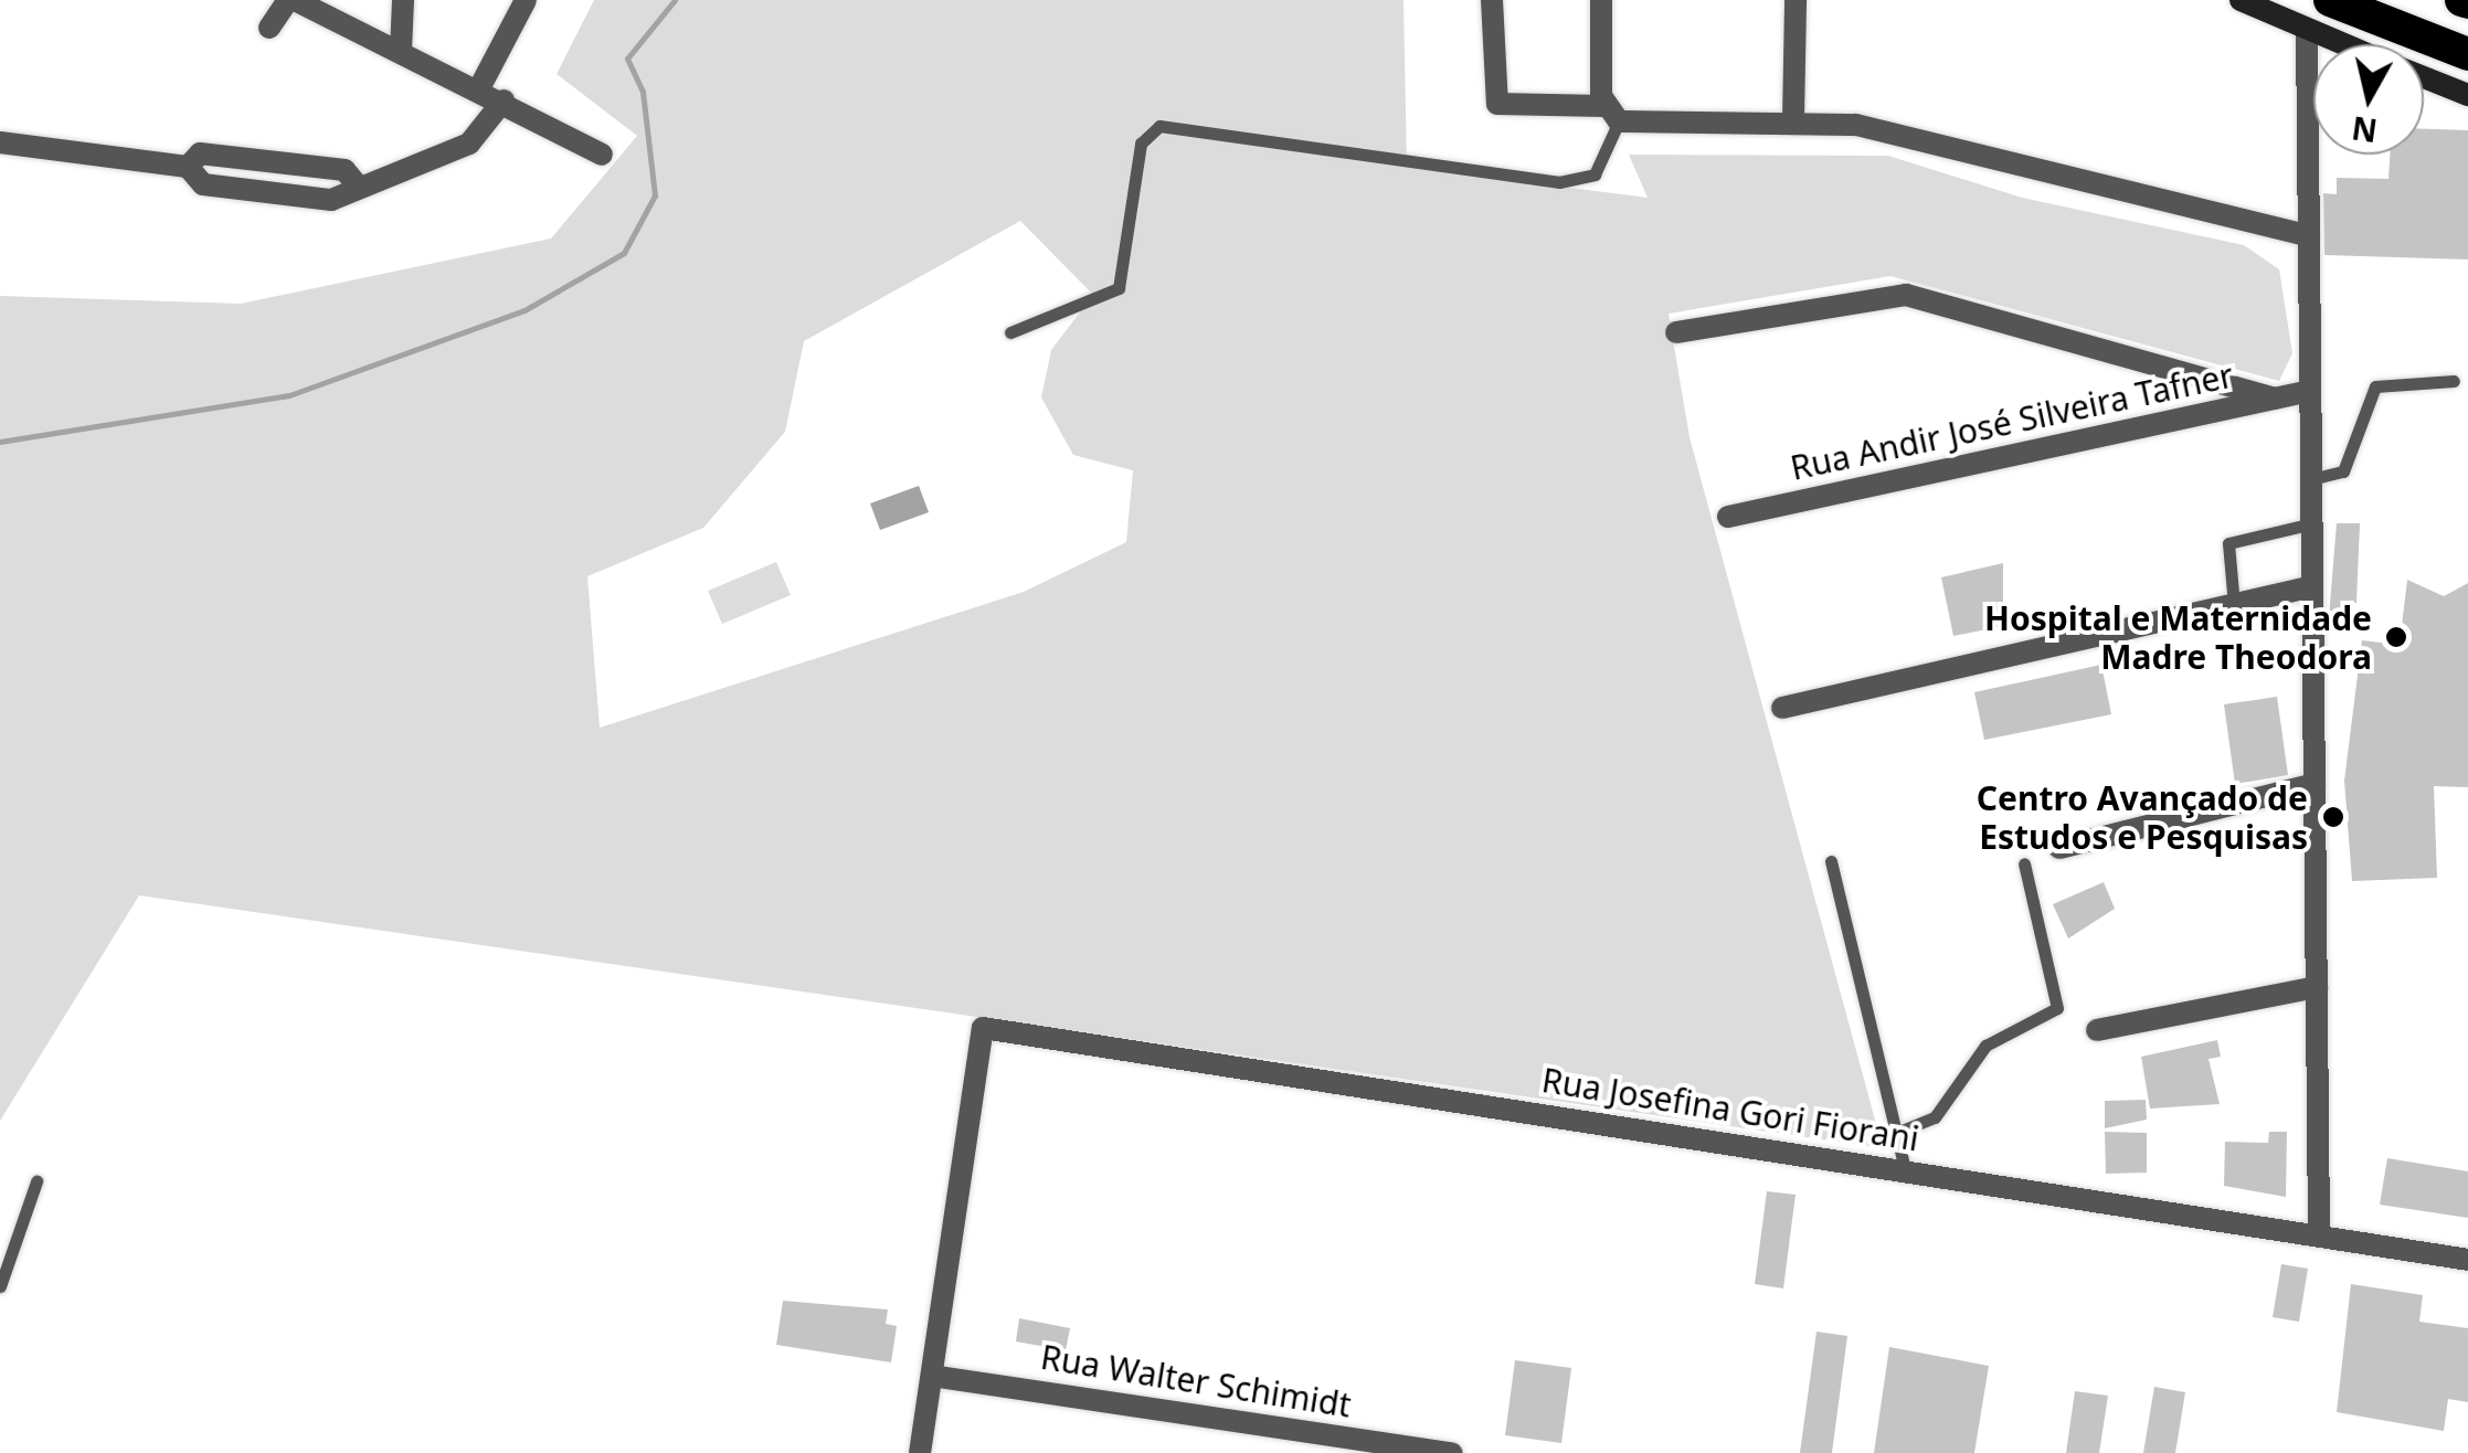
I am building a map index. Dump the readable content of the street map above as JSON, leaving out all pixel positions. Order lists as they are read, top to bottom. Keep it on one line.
{"streets":{"street":["Rua Andir José Silveira Tafner","Rua Josefina Gori Fiorani","Rua Walter Schimidt"]},"crossings":[["Rua Josefina Gori Fiorani","Rua Walter Schimidt"]],"places":["Hospital e Maternidade Madre Theodora","Centro Avançado de Estudos e Pesquisas"],"north":"bottom"}
